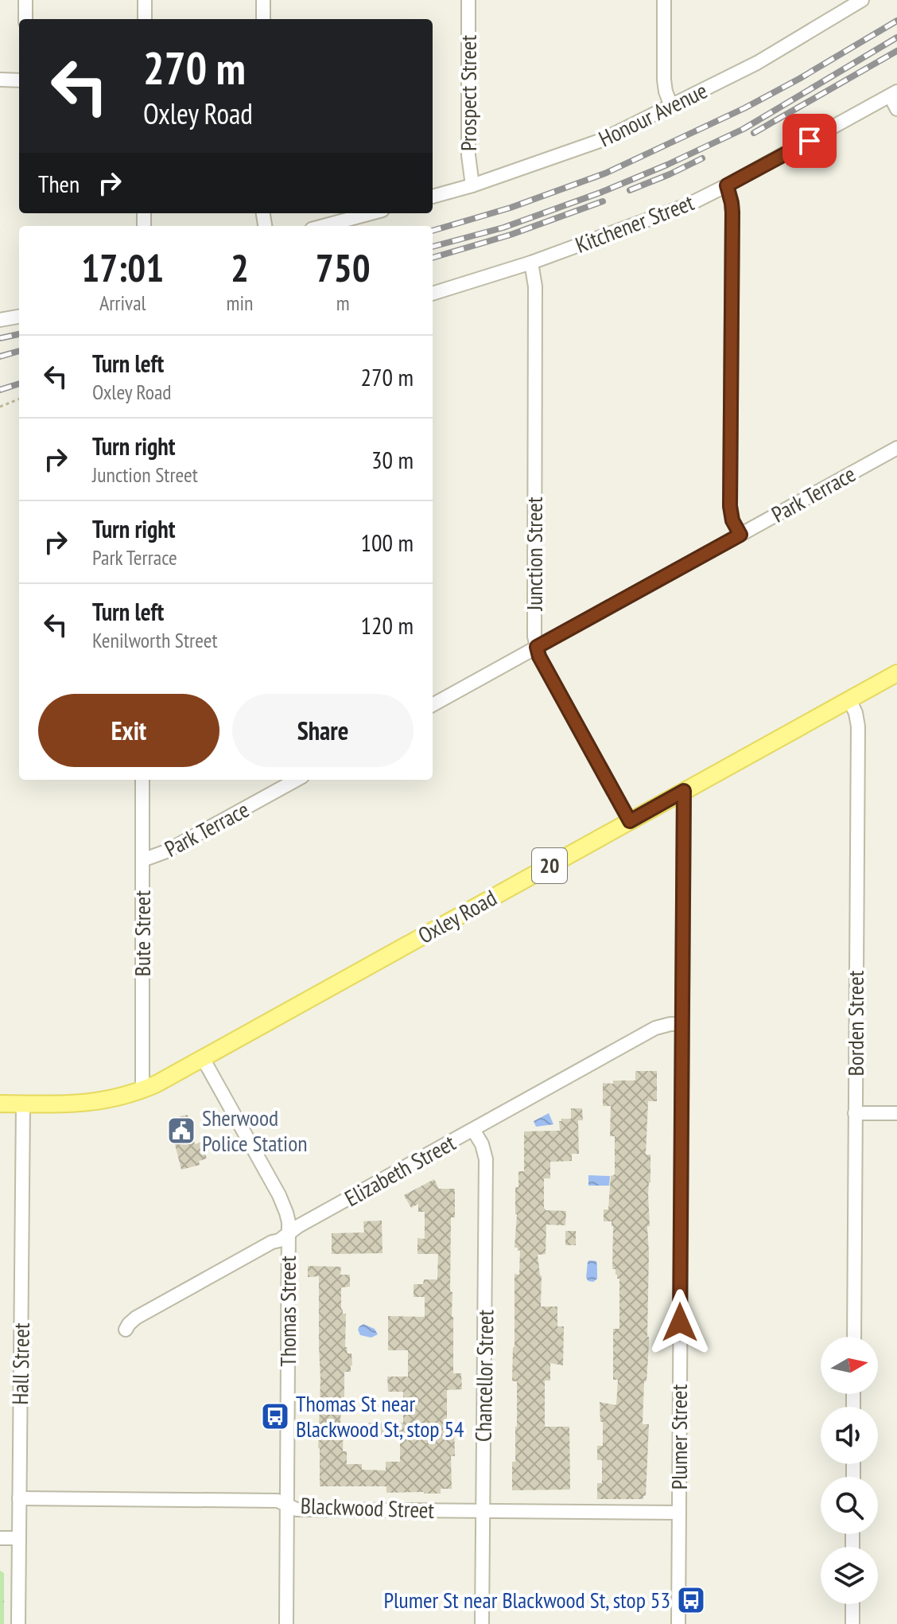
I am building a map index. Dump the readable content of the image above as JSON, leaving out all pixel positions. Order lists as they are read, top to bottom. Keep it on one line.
{"streets":{"main road":["20","Oxley Road"],"street":["Prospect Street","Honour Avenue","Kitchener Street","Park Terrace","Junction Street","Bute Street","Borden Street","Elizabeth Street","Thomas Street","Hall Street","Chancellor Street","Plumer Street","Blackwood Street"]},"crossings":[["Prospect Street","Honour Avenue"],["Kitchener Street","Junction Street"],["Park Terrace","Junction Street"],["Park Terrace","Bute Street"],["Junction Street","Oxley Road"],["Oxley Road","Bute Street"],["Oxley Road","Borden Street"],["Oxley Road","Thomas Street"],["Oxley Road","Hall Street"],["Oxley Road","Plumer Street"],["Elizabeth Street","Thomas Street"],["Elizabeth Street","Chancellor Street"],["Elizabeth Street","Plumer Street"],["Thomas Street","Blackwood Street"],["Hall Street","Blackwood Street"],["Chancellor Street","Blackwood Street"],["Plumer Street","Blackwood Street"]],"places":{"public building":["Sherwood Police Station"],"bus stop":["Thomas St near Blackwood St, stop 54","Plumer St near Blackwood St, stop 53"]},"north":"right","page":{"turn":["270 m","Oxley Road"],"then":"Then","eta":["17:01","Arrival","2","min","750","m"],"list":[{"name":"Turn left","note":"Oxley Road","value":"270 m"},{"name":"Turn right","note":"Junction Street","value":"30 m"},{"name":"Turn right","note":"Park Terrace","value":"100 m"},{"name":"Turn left","note":"Kenilworth Street","value":"120 m"}],"buttons":["Exit","Share"]}}
